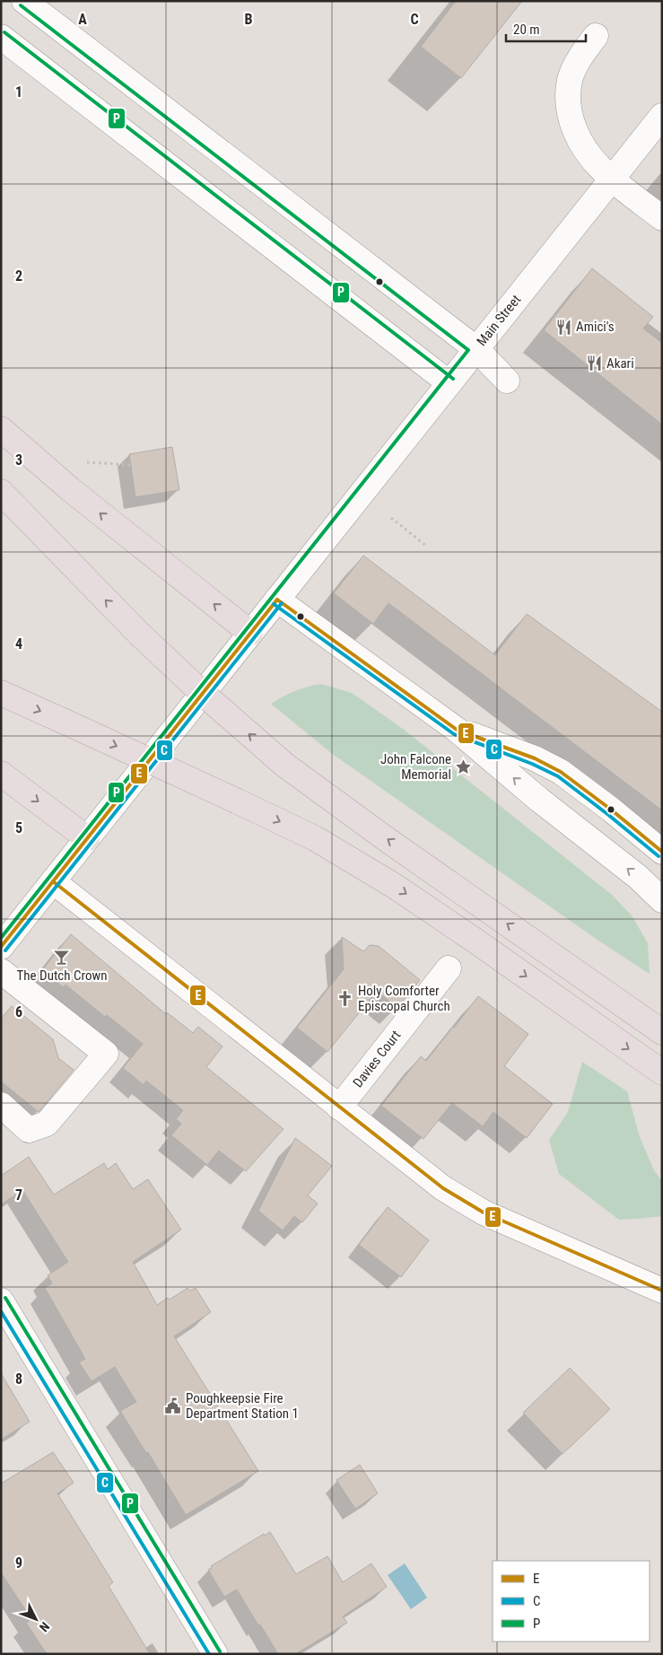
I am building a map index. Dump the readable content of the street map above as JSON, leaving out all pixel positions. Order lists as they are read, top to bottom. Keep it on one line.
{"streets":{"street":["Main Street","Davies Court"]},"places":{"restaurant":["Amici's","Akari"],"place":["John Falcone Memorial"],"bar":["The Dutch Crown"],"church":["Holy Comforter Episcopal Church"],"public building":["Poughkeepsie Fire Department Station 1"]},"lines":["transit line P","transit line E","transit line C"],"legend":["E","C","P"],"scale_bar":"20 m","north":"bottom right","grid":{"columns":["A","B","C"],"rows":["1","2","3","4","5","6","7","8","9"]}}
